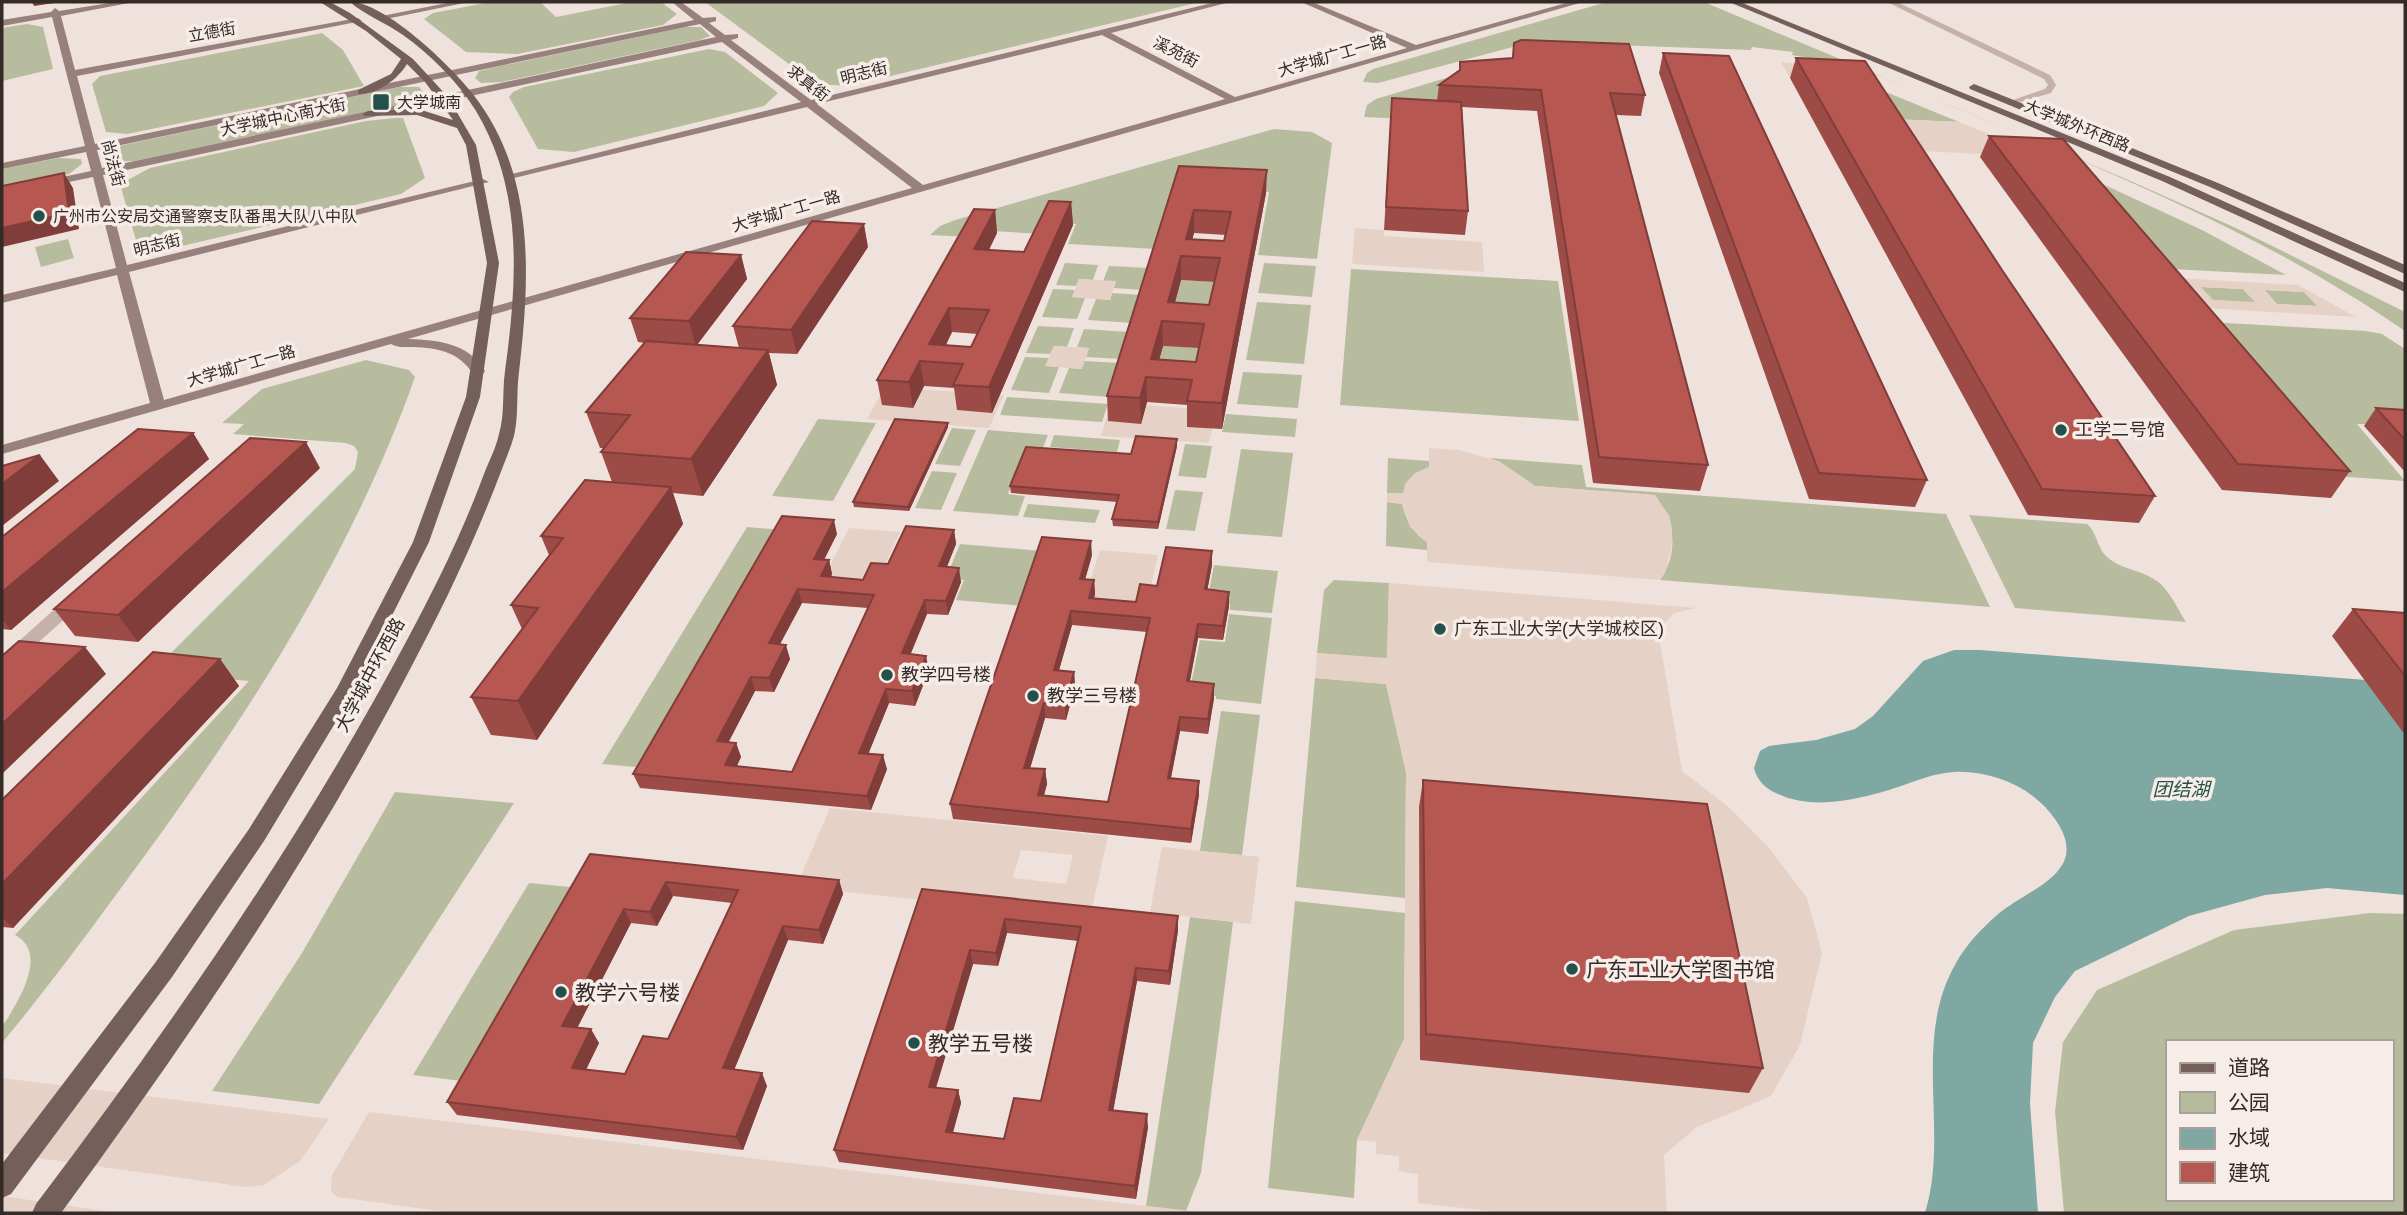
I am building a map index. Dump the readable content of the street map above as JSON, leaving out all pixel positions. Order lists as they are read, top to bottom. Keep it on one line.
{"streets":{"main road":["大学城外环西路","大学城中环西路"],"street":["立德街","溪苑街","大学城广工一路","明志街","求真街","大学城中心南大街","尚法街"]},"crossings":[["立德街","尚法街"],["立德街","大学城中环西路"],["溪苑街","大学城广工一路"],["溪苑街","明志街"],["大学城广工一路","求真街"],["大学城广工一路","尚法街"],["大学城广工一路","大学城中环西路"],["明志街","求真街"],["明志街","尚法街"],["明志街","大学城中环西路"],["求真街","大学城中心南大街"],["大学城中心南大街","尚法街"],["大学城中心南大街","大学城中环西路"]],"water":["团结湖"],"places":{"transit":["大学城南"],"other":["广州市公安局交通警察支队番禺大队八中队","工学二号馆","广东工业大学(大学城校区)","教学四号楼","教学三号楼","广东工业大学图书馆","教学六号楼","教学五号楼"]},"legend":["道路","公园","水域","建筑"]}
